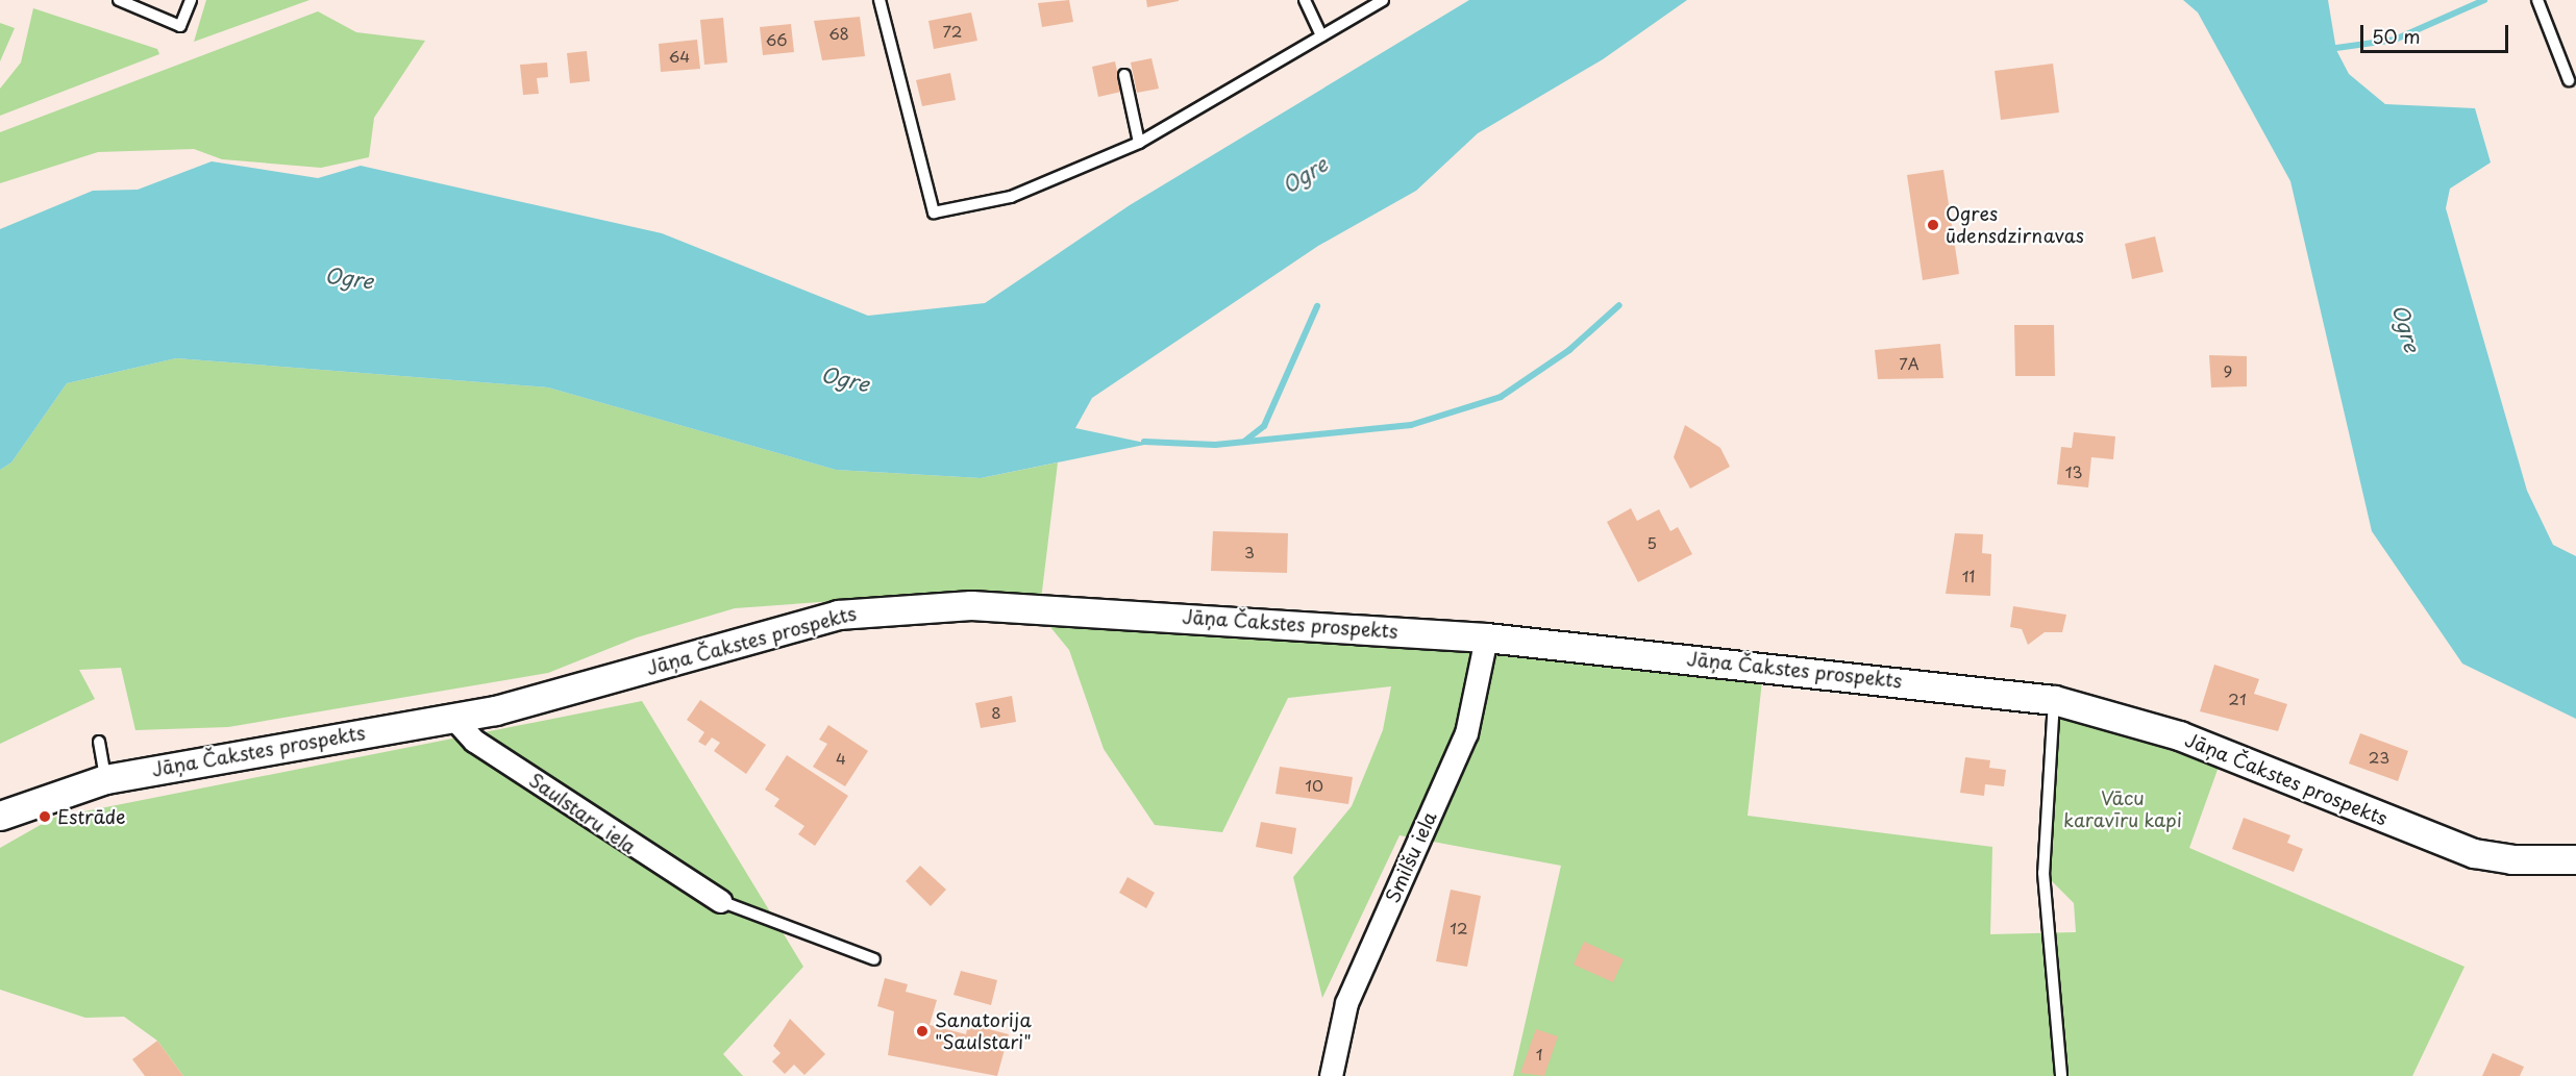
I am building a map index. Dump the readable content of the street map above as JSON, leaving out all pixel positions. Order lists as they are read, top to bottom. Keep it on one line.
{"streets":{"street":["Jāņa Čakstes prospekts","Saulstaru iela","Smilšu iela"]},"crossings":[["Jāņa Čakstes prospekts","Saulstaru iela"],["Jāņa Čakstes prospekts","Smilšu iela"]],"water":["Ogre"],"parks":["Vācu karavīru kapi"],"places":["Ogres ūdensdzirnavas","Estrāde","Sanatorija \"Saulstari\""],"house_numbers":["72","68","66","64","7A","9","13","5","3","11","21","8","23","4","10","12","1"],"scale_bar":"50 m"}
